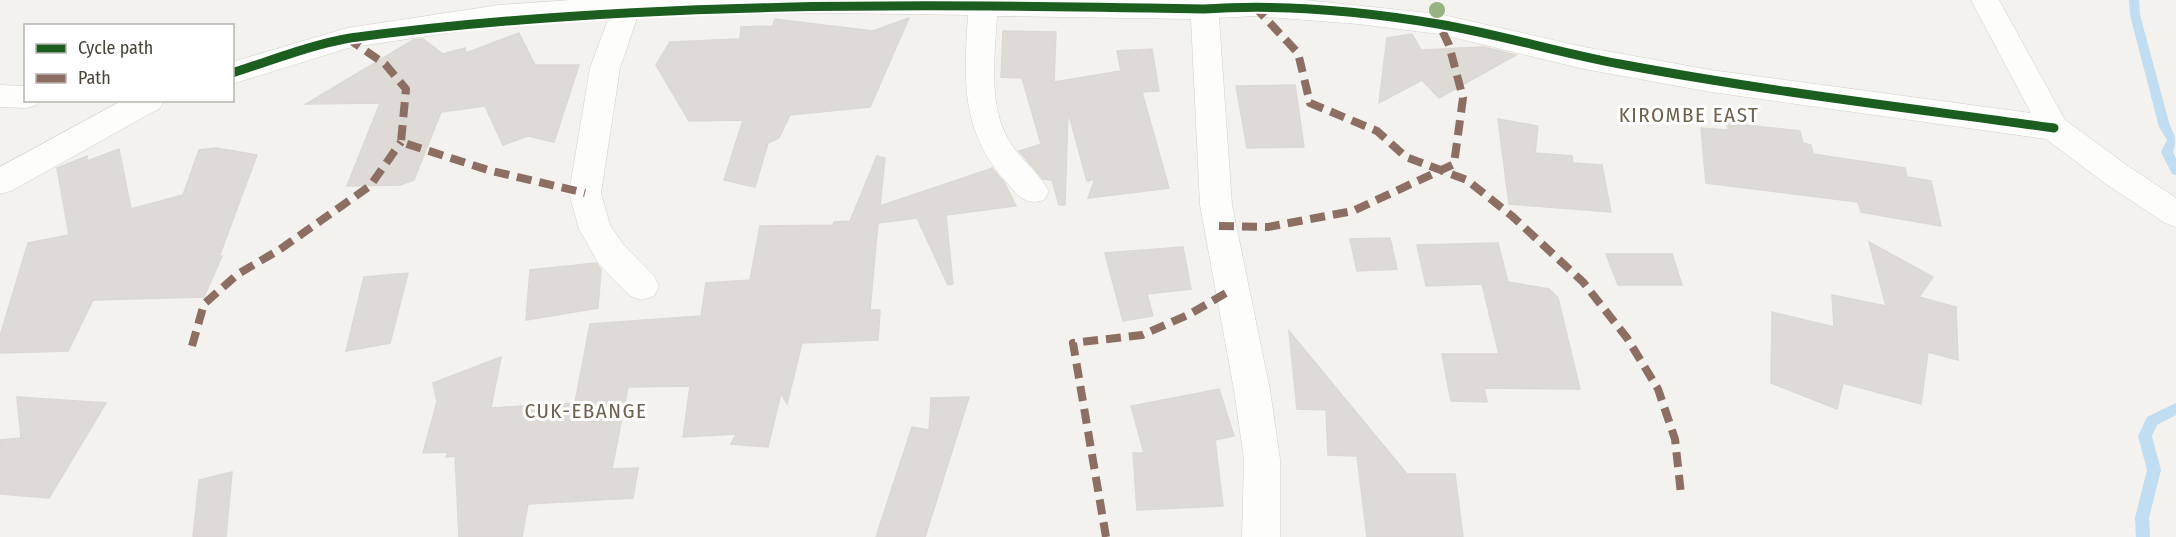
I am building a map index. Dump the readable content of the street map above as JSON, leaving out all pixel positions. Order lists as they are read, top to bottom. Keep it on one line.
{"districts":["KIROMBE EAST","CUK-EBANGE"],"legend":["Cycle path","Path"]}
